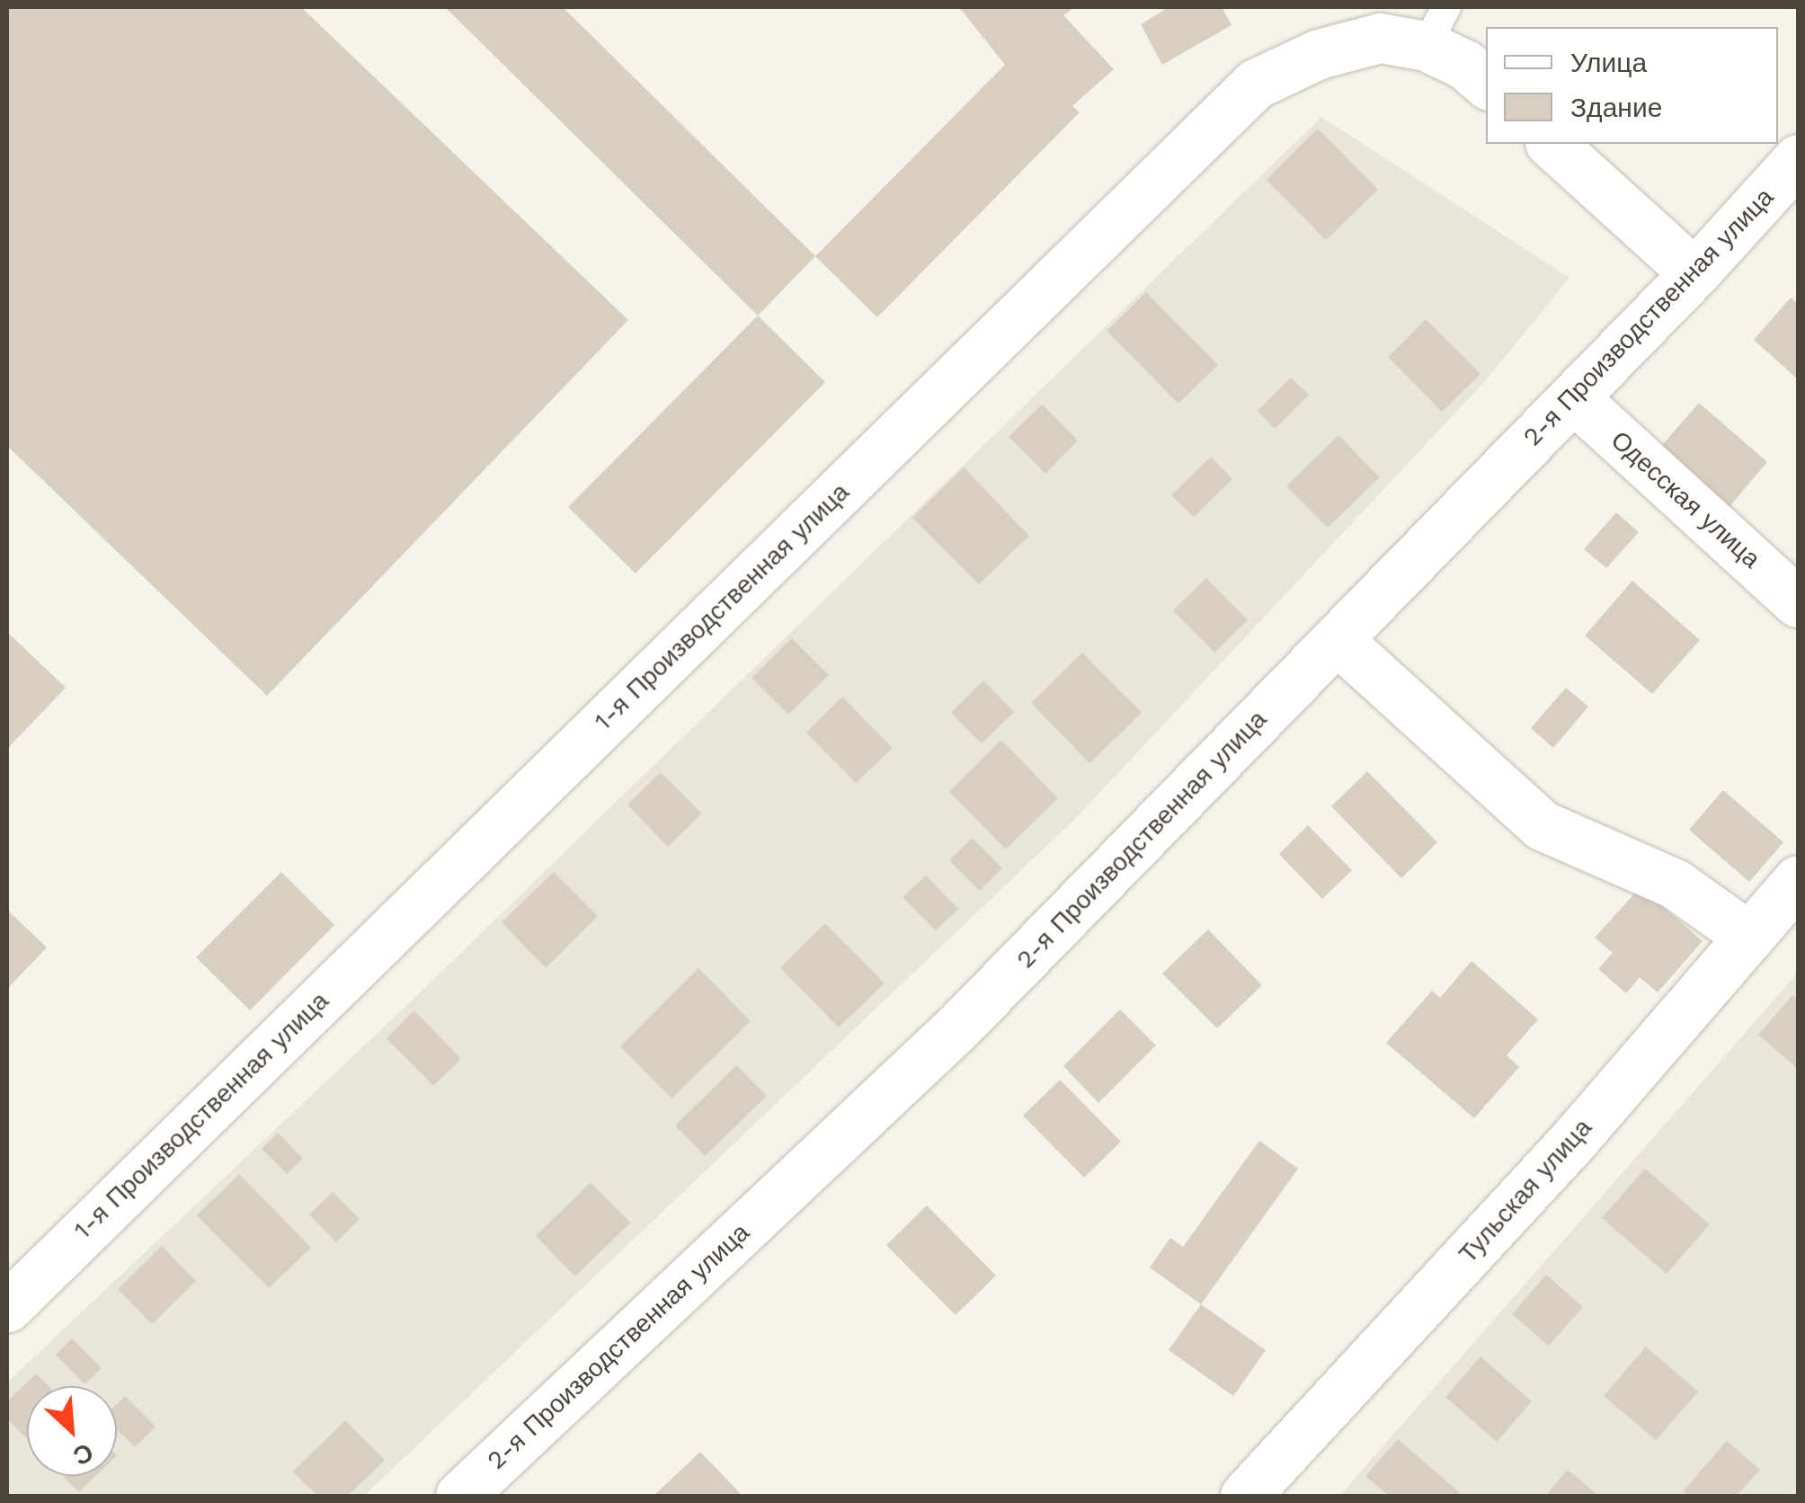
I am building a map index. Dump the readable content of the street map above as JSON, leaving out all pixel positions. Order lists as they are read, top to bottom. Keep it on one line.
{"streets":{"street":["2-я Производственная улица","Одесская улица","1-я Производственная улица","Тульская улица"]},"crossings":[["2-я Производственная улица","Одесская улица"]],"legend":["Улица","Здание"],"north":"bottom right"}
